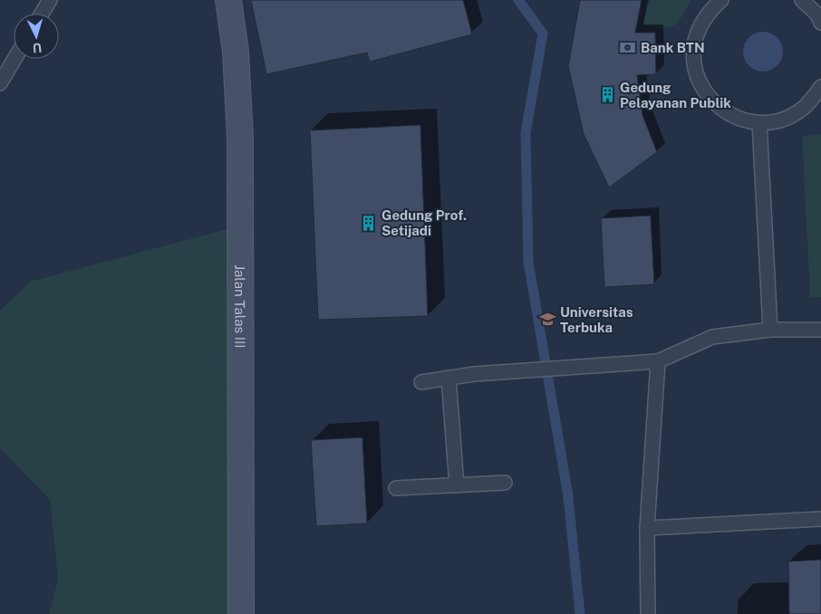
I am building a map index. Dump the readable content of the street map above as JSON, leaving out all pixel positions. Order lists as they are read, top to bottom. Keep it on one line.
{"streets":{"street":["Jalan Talas III"]},"places":{"bank":["Bank BTN"],"building":["Gedung Pelayanan Publik","Gedung Prof. Setijadi"],"school or university":["Universitas Terbuka"]},"north":"bottom"}
